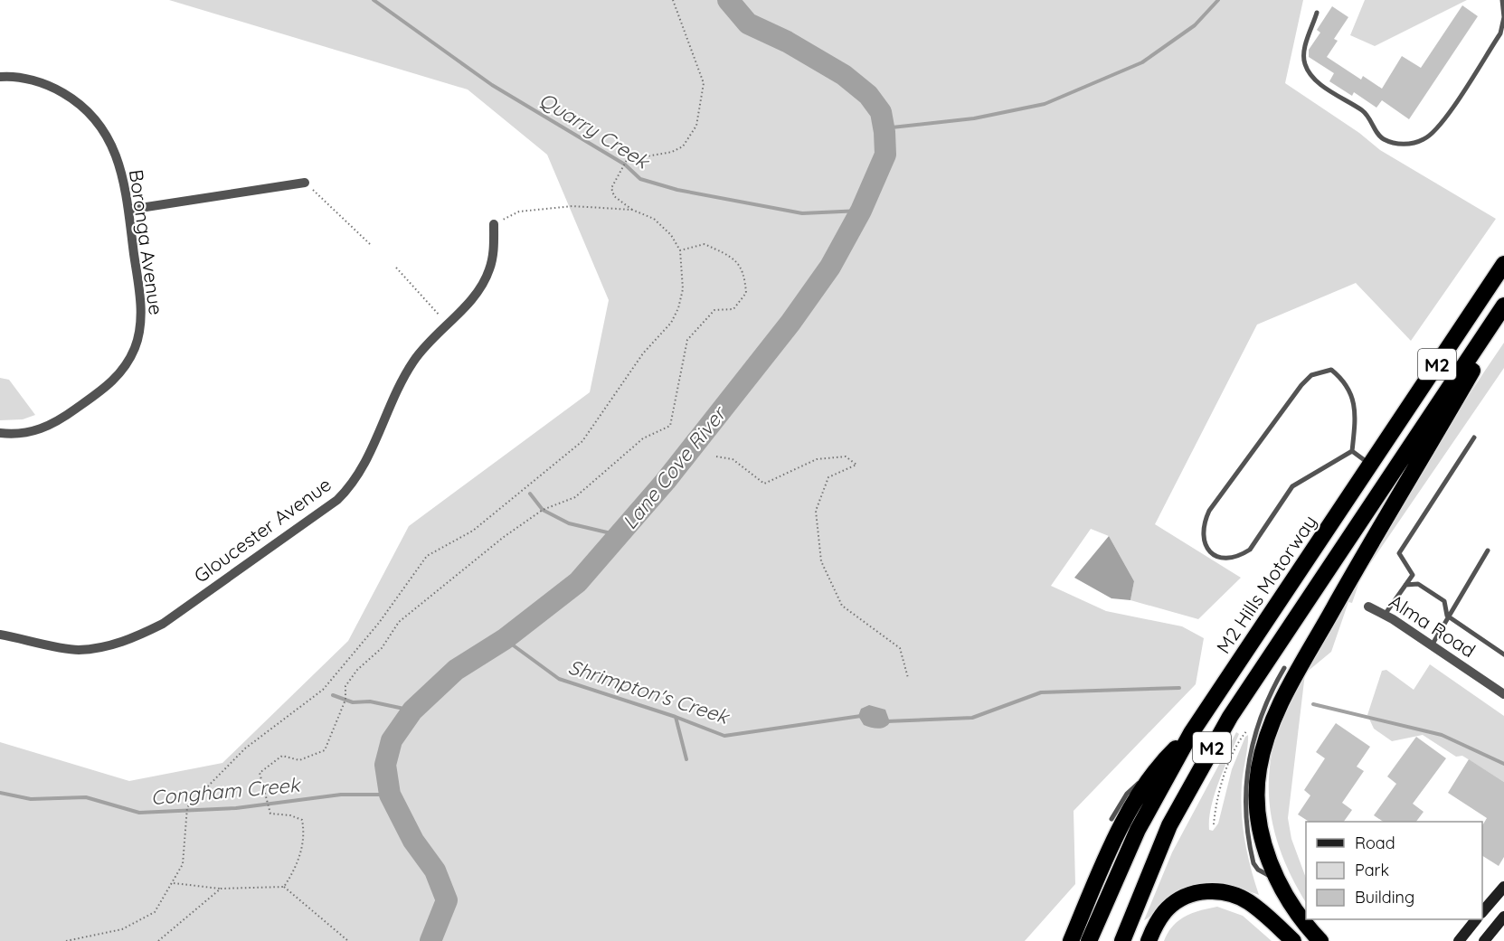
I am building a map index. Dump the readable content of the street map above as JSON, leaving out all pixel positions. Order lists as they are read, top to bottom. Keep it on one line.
{"streets":{"highway":["M2","M2 Hills Motorway"],"street":["Boronga Avenue","Gloucester Avenue","Alma Road"]},"crossings":[["M2","M2 Hills Motorway"]],"water":["Quarry Creek","Lane Cove River","Shrimpton's Creek","Congham Creek"],"legend":["Road","Park","Building"]}
